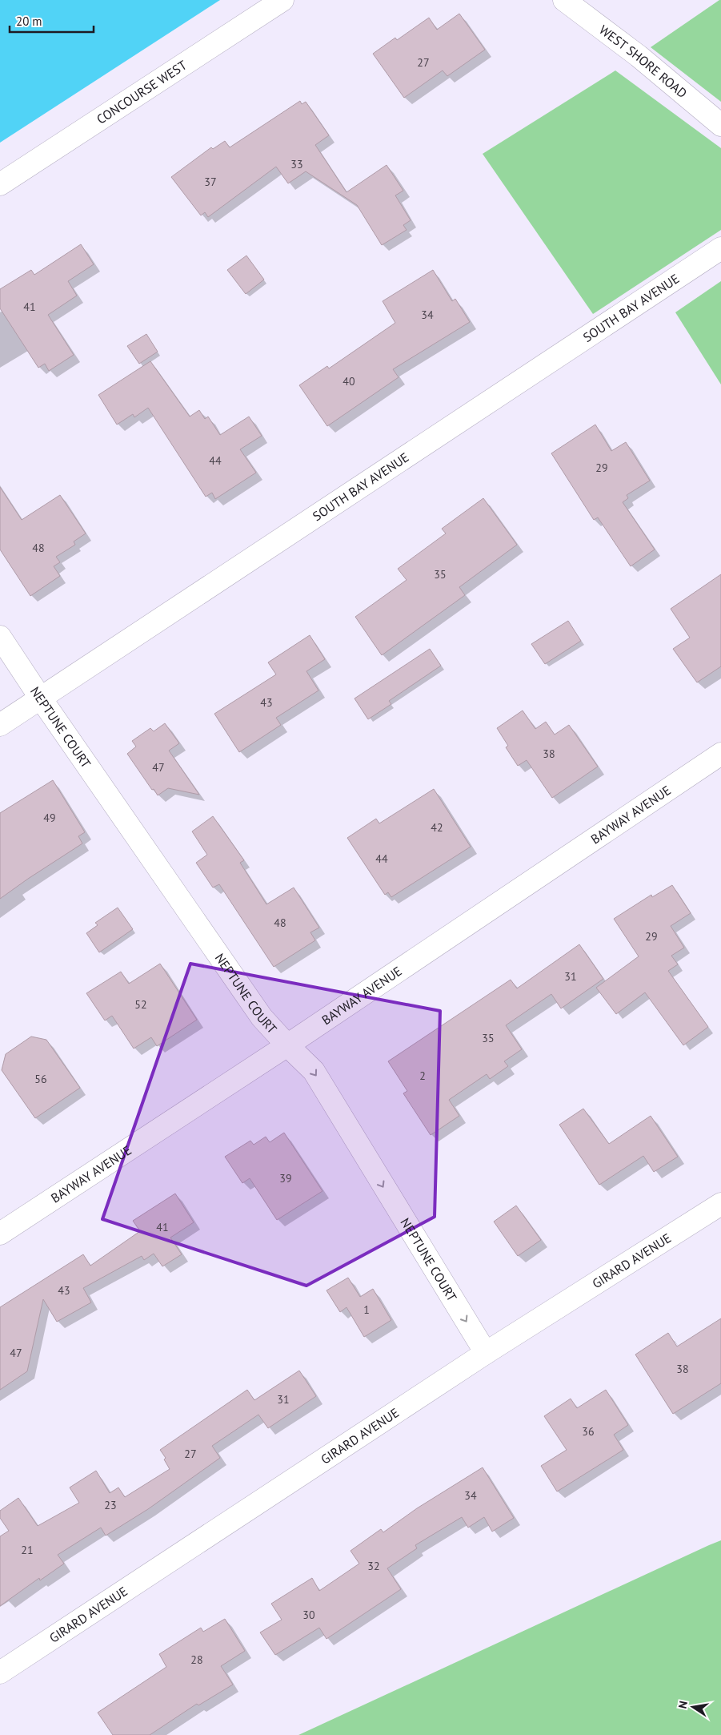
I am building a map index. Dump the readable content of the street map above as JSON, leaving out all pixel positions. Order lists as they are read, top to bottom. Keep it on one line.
{"streets":{"street":["WEST SHORE ROAD","CONCOURSE WEST","SOUTH BAY AVENUE","NEPTUNE COURT","BAYWAY AVENUE","GIRARD AVENUE"]},"crossings":[["SOUTH BAY AVENUE","NEPTUNE COURT"],["NEPTUNE COURT","BAYWAY AVENUE"],["NEPTUNE COURT","GIRARD AVENUE"]],"one_way":["NEPTUNE COURT"],"house_numbers":["27","33","37","41","34","40","44","29","48","35","43","38","47","49","42","44","48","29","31","52","35","2","56","39","41","43","1","47","38","31","36","27","34","23","21","32","30","28"],"scale_bar":"20 m","north":"left"}
